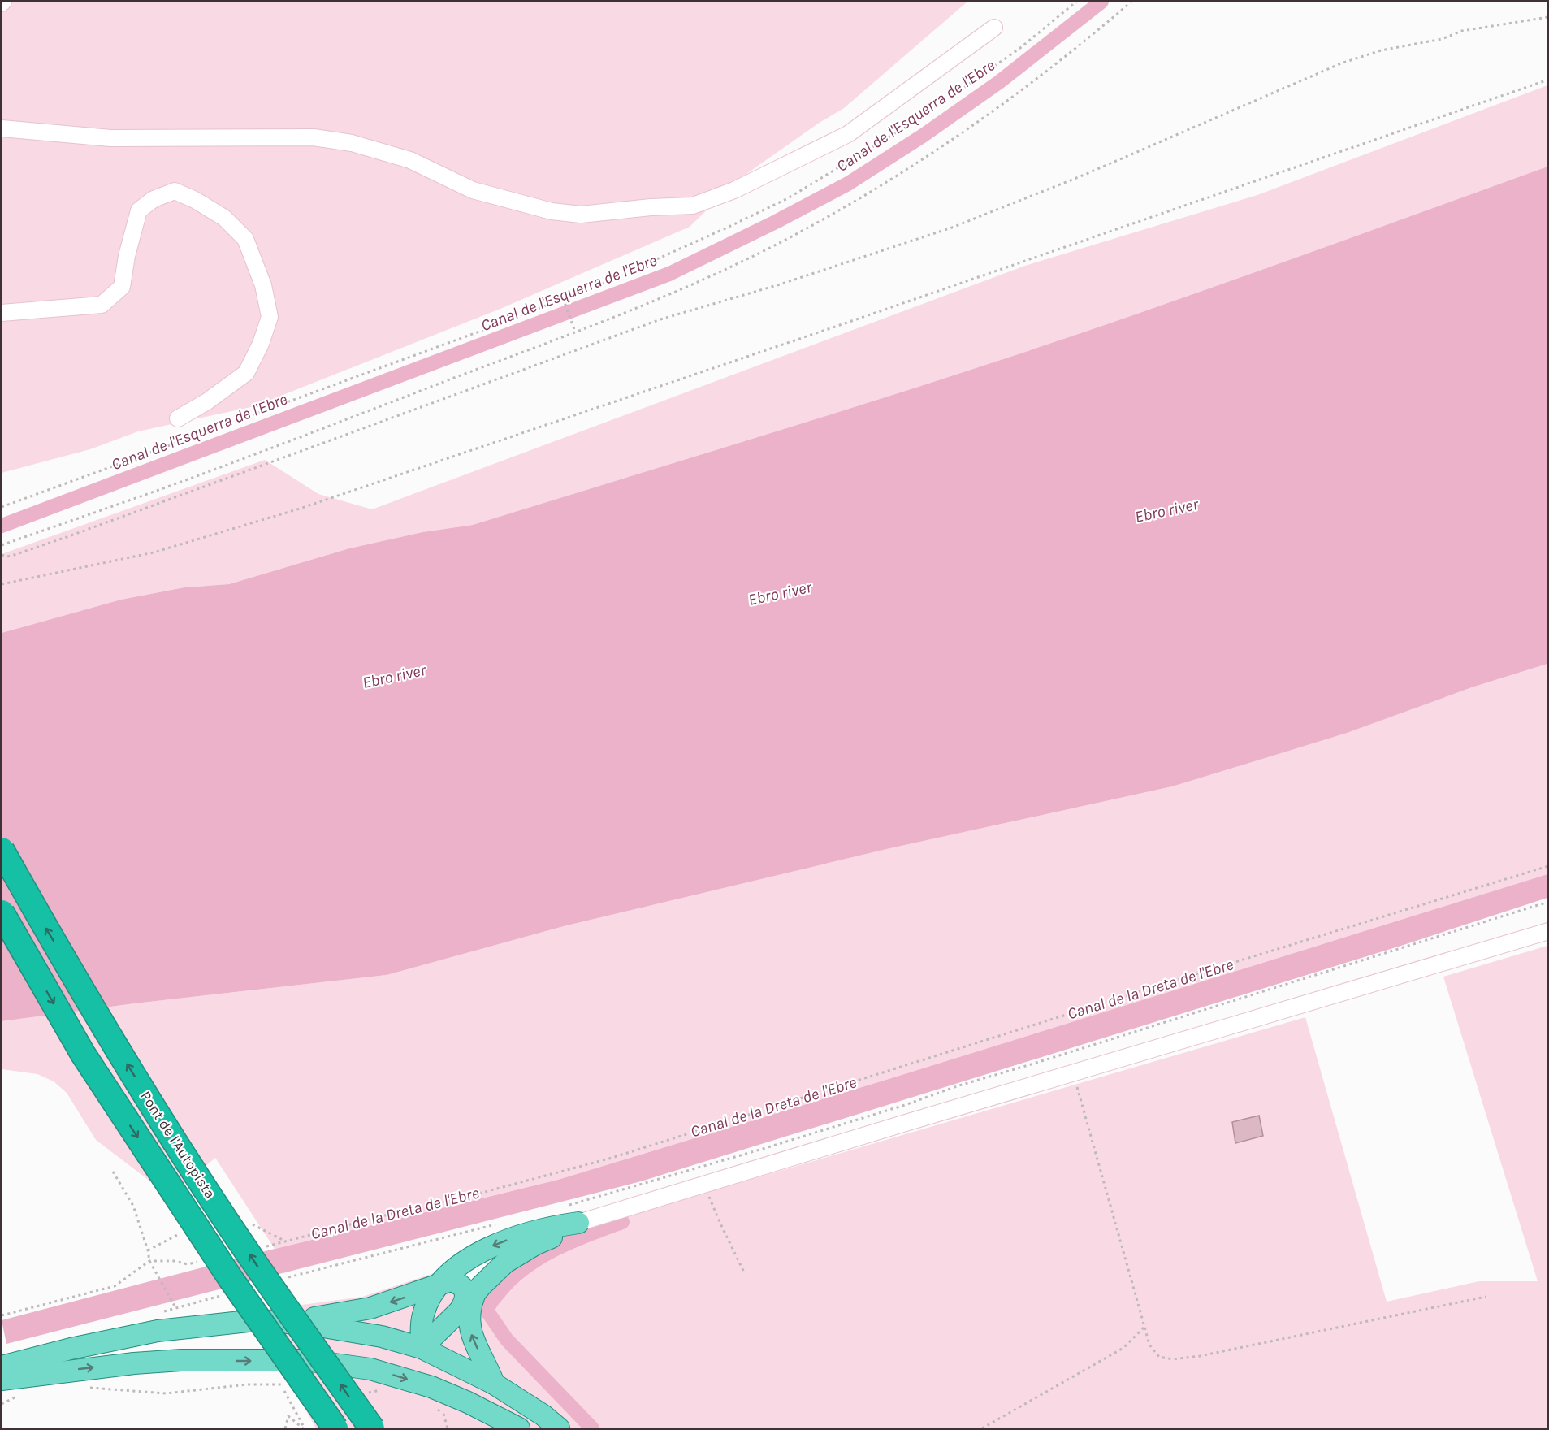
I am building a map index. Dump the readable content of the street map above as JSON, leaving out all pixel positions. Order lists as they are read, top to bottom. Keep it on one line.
{"streets":{"highway":["Pont de l'Autopista"]},"water":["Canal de l'Esquerra de l'Ebre","Ebro river","Canal de la Dreta de l'Ebre"]}
